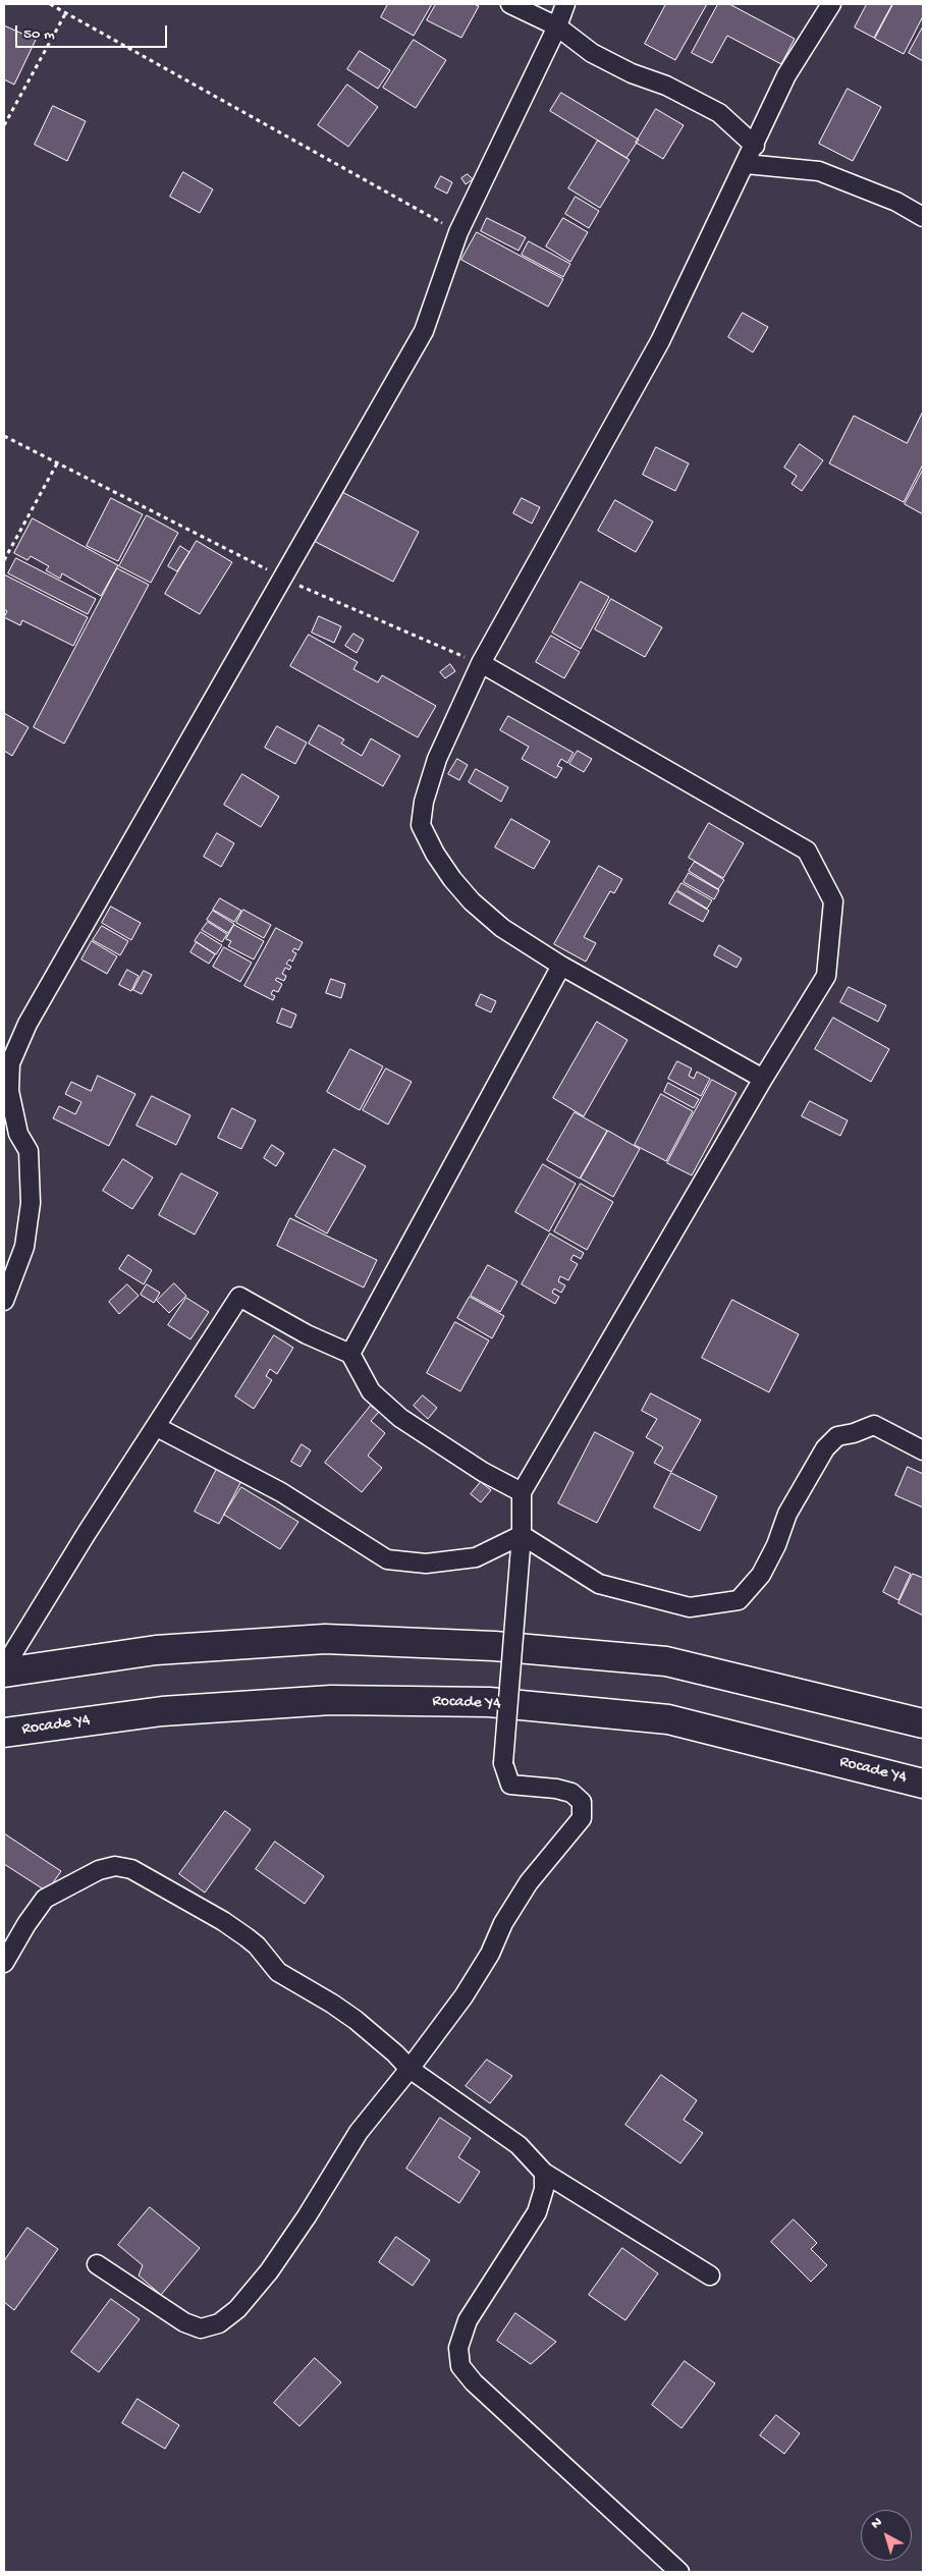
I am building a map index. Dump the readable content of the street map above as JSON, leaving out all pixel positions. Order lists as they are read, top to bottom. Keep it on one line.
{"streets":{"highway":["Rocade Y4"]},"scale_bar":"50 m","north":"top left"}
